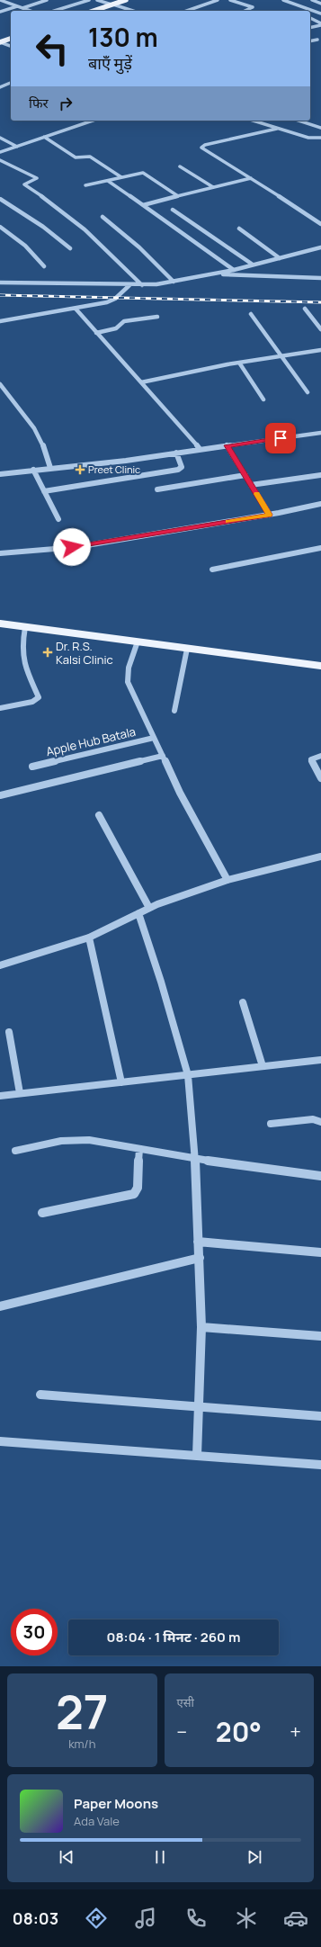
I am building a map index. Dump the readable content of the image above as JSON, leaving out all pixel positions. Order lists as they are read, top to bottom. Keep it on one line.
{"streets":{"street":["Apple Hub Batala"]},"places":{"health":["Preet Clinic","Dr. R.S. Kalsi Clinic"]},"page":{"turn":["130 m","बाएँ मुड़ें"],"then":"फिर","limit":"30","trip":"08:04 · 1 मिनट · 260 m","tile":[["27","km/h"],"एसी"],"heat":["−","20°","+"],"song":["Paper Moons","Ada Vale"],"tabs":"08:03"}}
